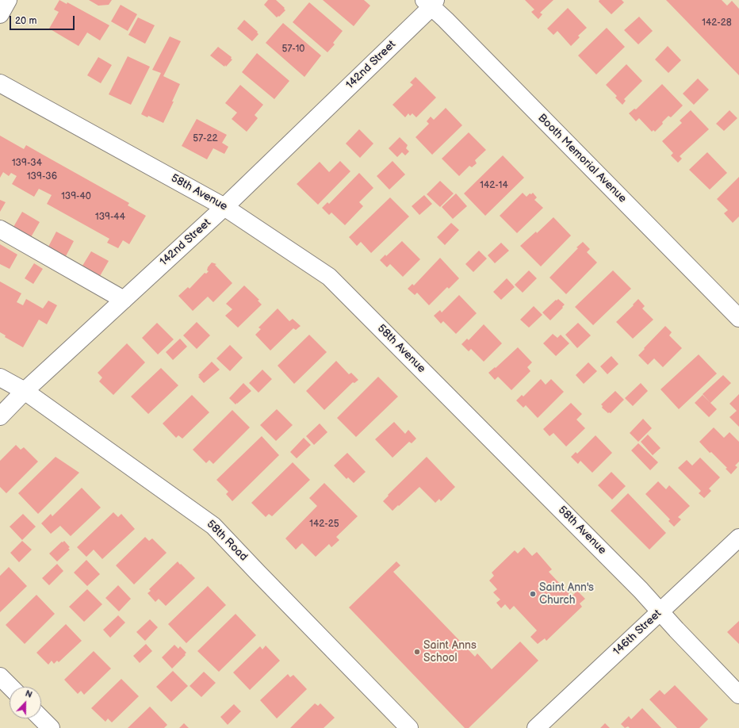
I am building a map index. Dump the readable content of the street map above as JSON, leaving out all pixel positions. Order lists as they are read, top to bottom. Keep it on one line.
{"streets":{"street":["142nd Street","Booth Memorial Avenue","58th Avenue","58th Road","146th Street"]},"crossings":[["142nd Street","Booth Memorial Avenue"],["142nd Street","58th Avenue"],["142nd Street","58th Road"],["58th Avenue","146th Street"]],"places":["Saint Ann's Church","Saint Anns School"],"house_numbers":["142-28","57-10","57-22","139-34","139-36","142-14","139-40","139-44","142-25"],"scale_bar":"20 m","north":"top"}
